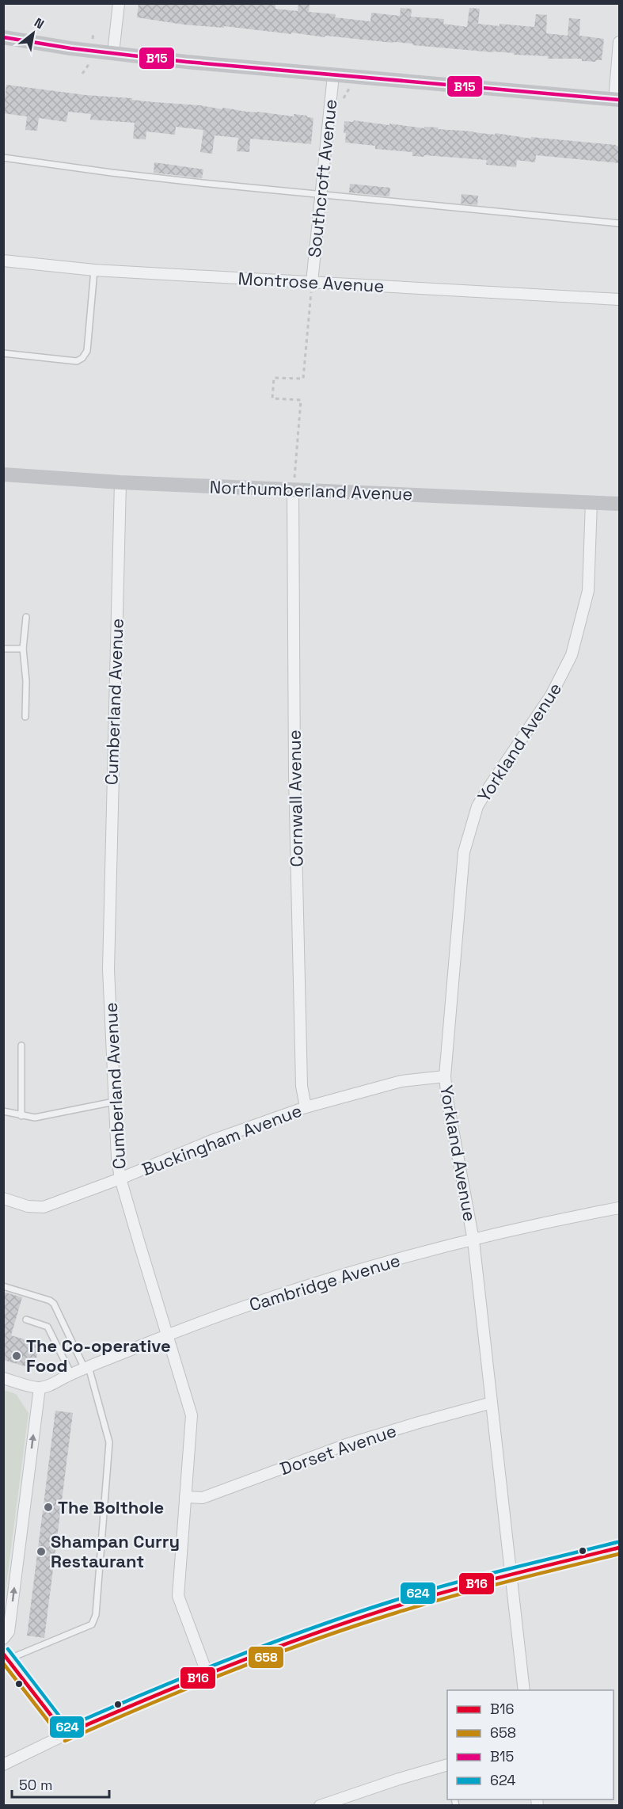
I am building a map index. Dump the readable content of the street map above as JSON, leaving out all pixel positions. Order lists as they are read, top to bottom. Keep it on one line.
{"streets":{"street":["Southcroft Avenue","Montrose Avenue","Northumberland Avenue","Cumberland Avenue","Yorkland Avenue","Cornwall Avenue","Buckingham Avenue","Cambridge Avenue","Dorset Avenue"]},"crossings":[["Southcroft Avenue","Montrose Avenue"],["Northumberland Avenue","Cumberland Avenue"],["Northumberland Avenue","Yorkland Avenue"],["Northumberland Avenue","Cornwall Avenue"],["Cumberland Avenue","Buckingham Avenue"],["Cumberland Avenue","Cambridge Avenue"],["Cumberland Avenue","Dorset Avenue"],["Yorkland Avenue","Buckingham Avenue"],["Yorkland Avenue","Cambridge Avenue"],["Yorkland Avenue","Dorset Avenue"],["Cornwall Avenue","Buckingham Avenue"]],"places":["The Co-operative Food","The Bolthole","Shampan Curry Restaurant"],"lines":["transit line B15","transit line 624","transit line B16","transit line 658"],"legend":["B16","658","B15","624"],"scale_bar":"50 m","north":"top right"}
